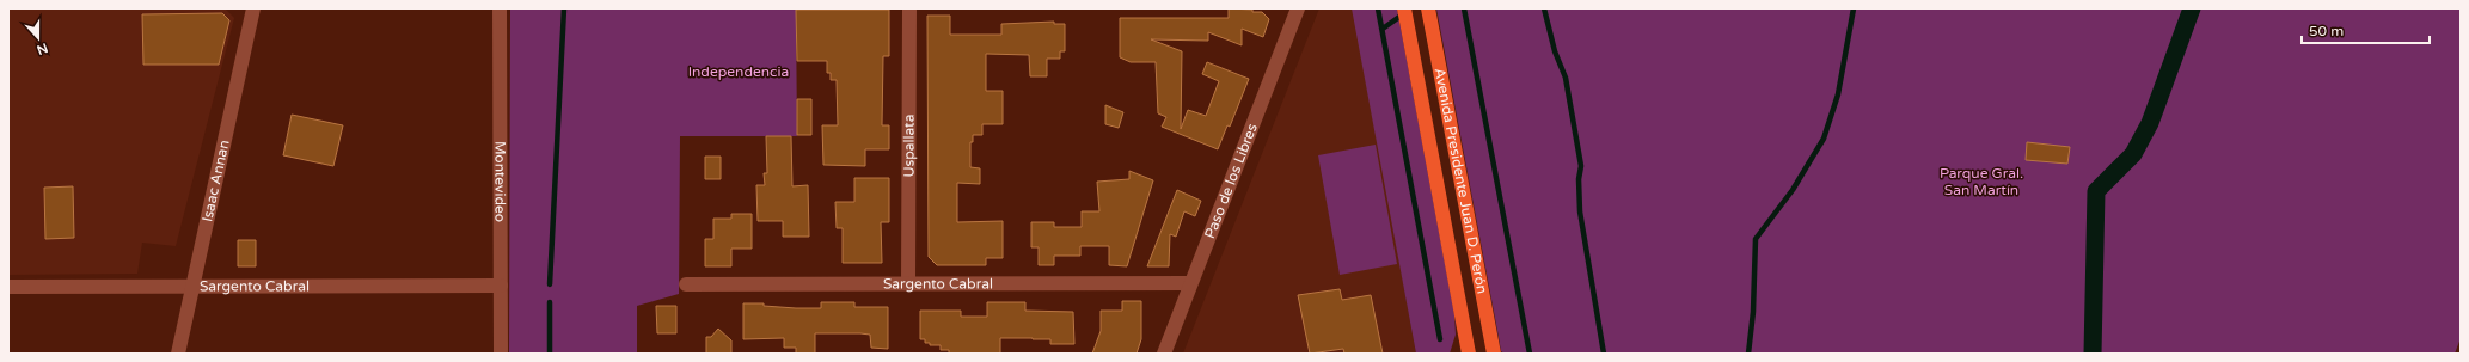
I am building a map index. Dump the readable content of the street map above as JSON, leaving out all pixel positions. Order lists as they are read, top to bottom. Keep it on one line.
{"streets":{"main road":["Avenida Presidente Juan D. Perón"],"street":["Uspallata","Paso de los Libres","Isaac Annan","Montevideo","Sargento Cabral"]},"crossings":[["Uspallata","Sargento Cabral"],["Paso de los Libres","Sargento Cabral"],["Isaac Annan","Sargento Cabral"],["Montevideo","Sargento Cabral"]],"parks":["Independencia","Parque Gral. San Martín"],"scale_bar":"50 m","north":"bottom"}
